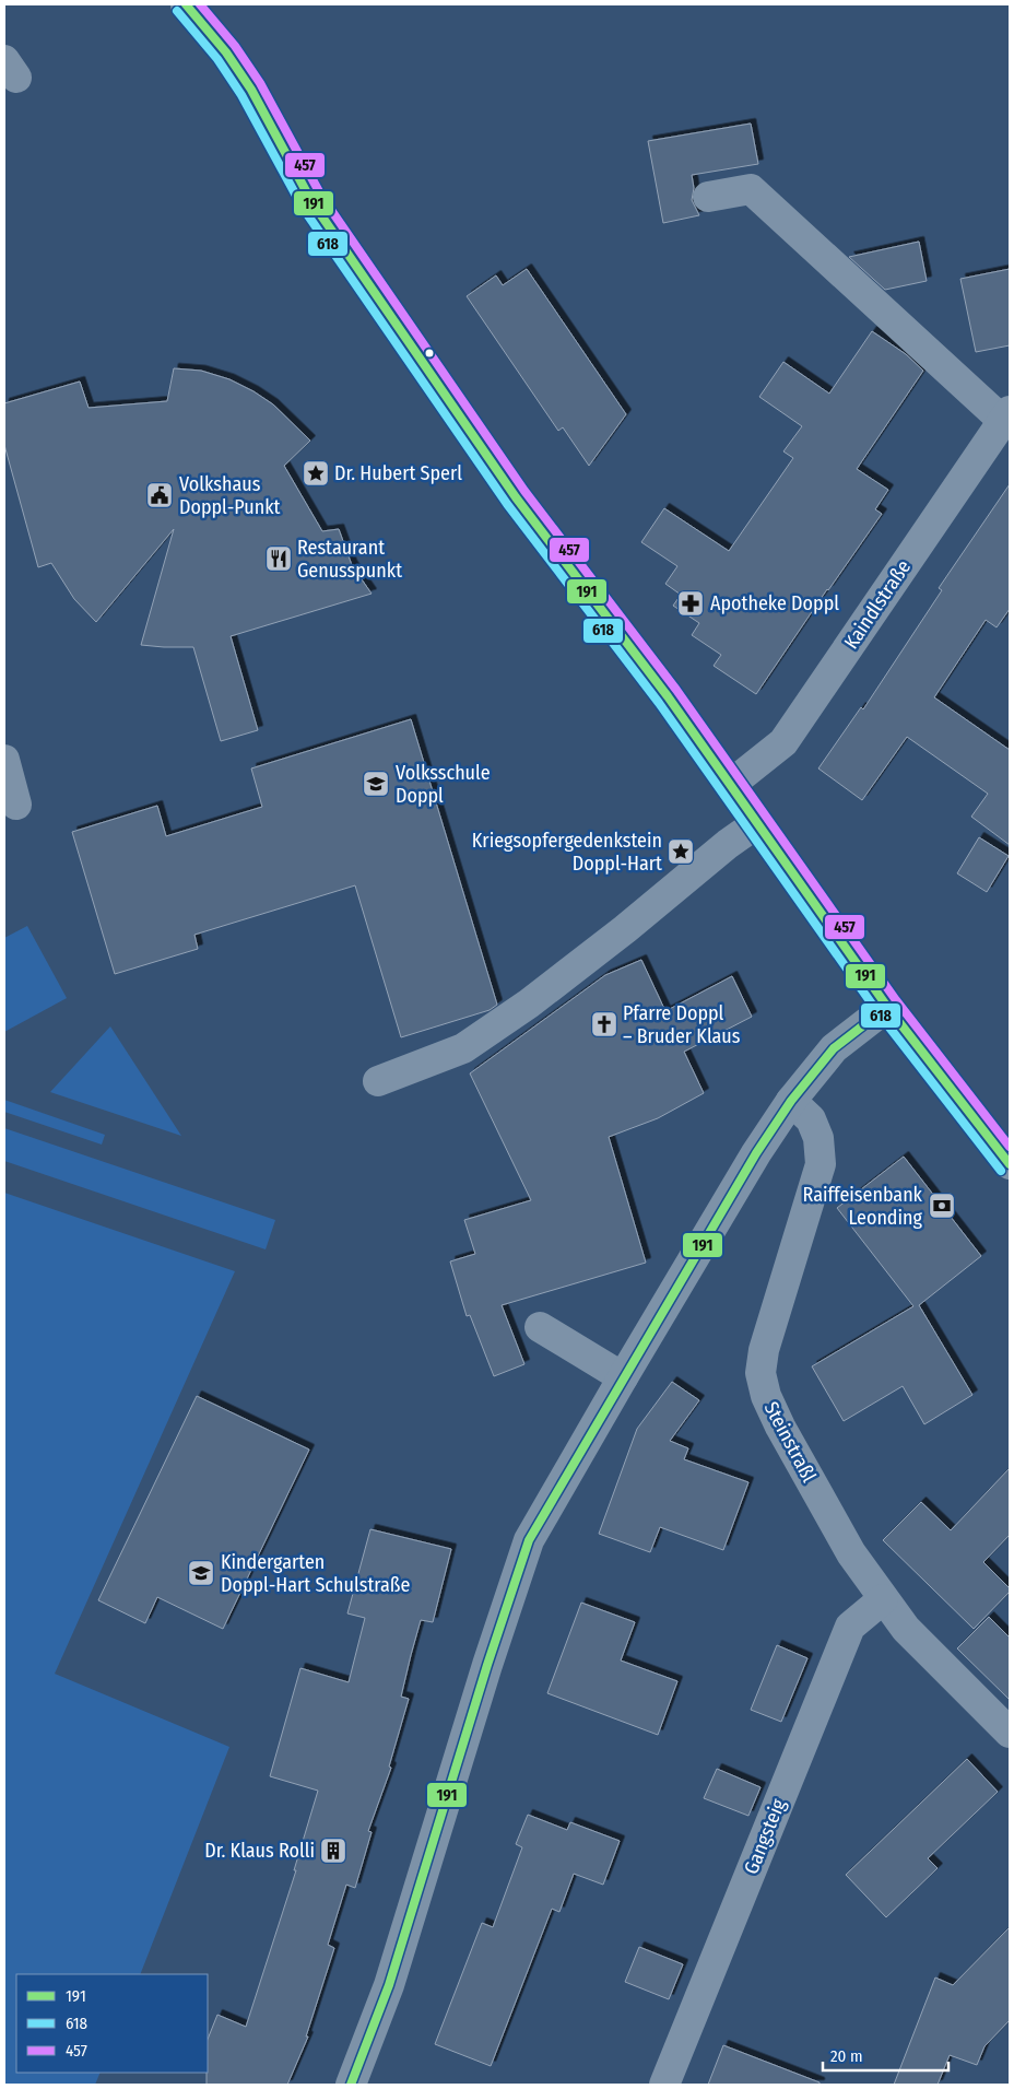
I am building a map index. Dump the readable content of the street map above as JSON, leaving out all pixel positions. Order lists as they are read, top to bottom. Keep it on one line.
{"streets":{"street":["Kaindlstraße","Steinstraßl","Gangsteig"]},"crossings":[["Steinstraßl","Gangsteig"]],"places":{"place":["Dr. Hubert Sperl","Kriegsopfergedenkstein Doppl-Hart"],"public building":["Volkshaus Doppl-Punkt"],"restaurant":["Restaurant Genusspunkt"],"pharmacy":["Apotheke Doppl"],"school or university":["Volksschule Doppl","Kindergarten Doppl-Hart Schulstraße"],"church":["Pfarre Doppl – Bruder Klaus"],"bank":["Raiffeisenbank Leonding"],"building":["Dr. Klaus Rolli"]},"lines":["transit line 191","transit line 457","transit line 618"],"legend":["191","618","457"],"scale_bar":"20 m"}
